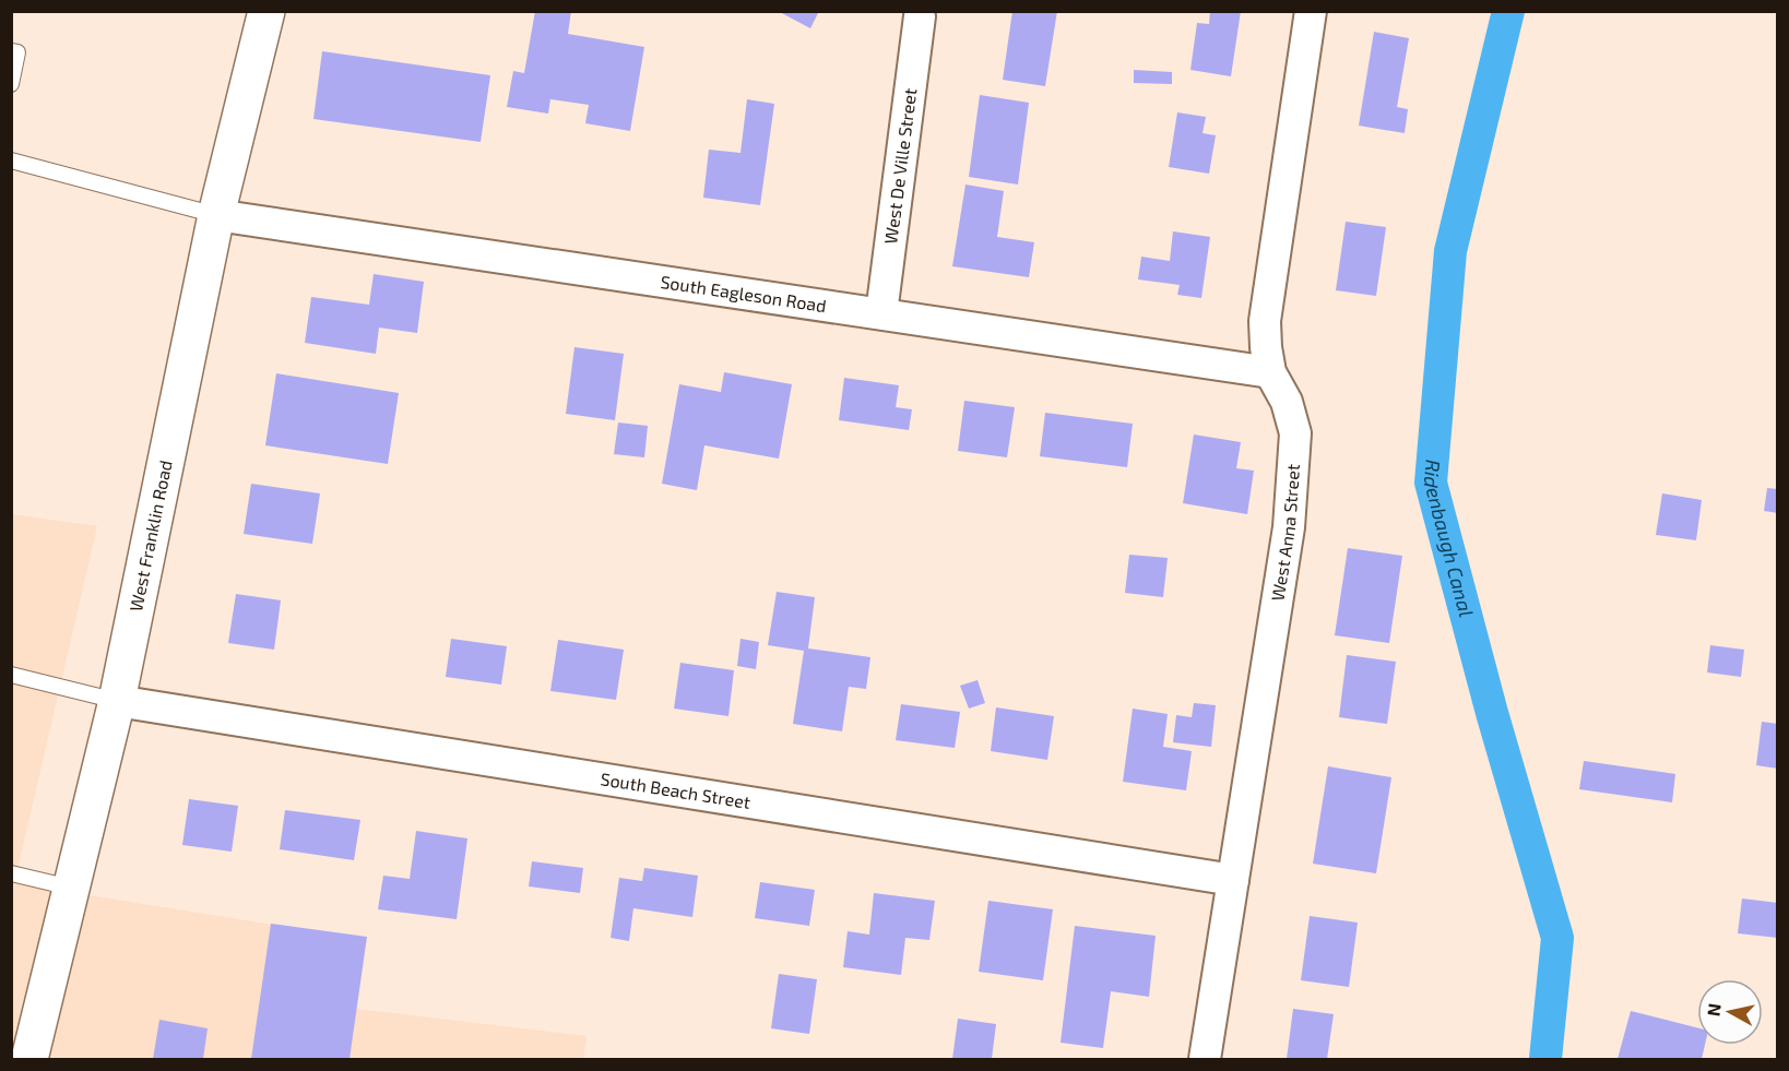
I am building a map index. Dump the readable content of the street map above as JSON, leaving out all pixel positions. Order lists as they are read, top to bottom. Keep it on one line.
{"streets":{"street":["West De Ville Street","South Eagleson Road","West Anna Street","West Franklin Road","South Beach Street"]},"crossings":[["West De Ville Street","South Eagleson Road"],["South Eagleson Road","West Anna Street"],["South Eagleson Road","West Franklin Road"],["West Anna Street","South Beach Street"],["West Franklin Road","South Beach Street"]],"water":["Ridenbaugh Canal"],"north":"left"}
